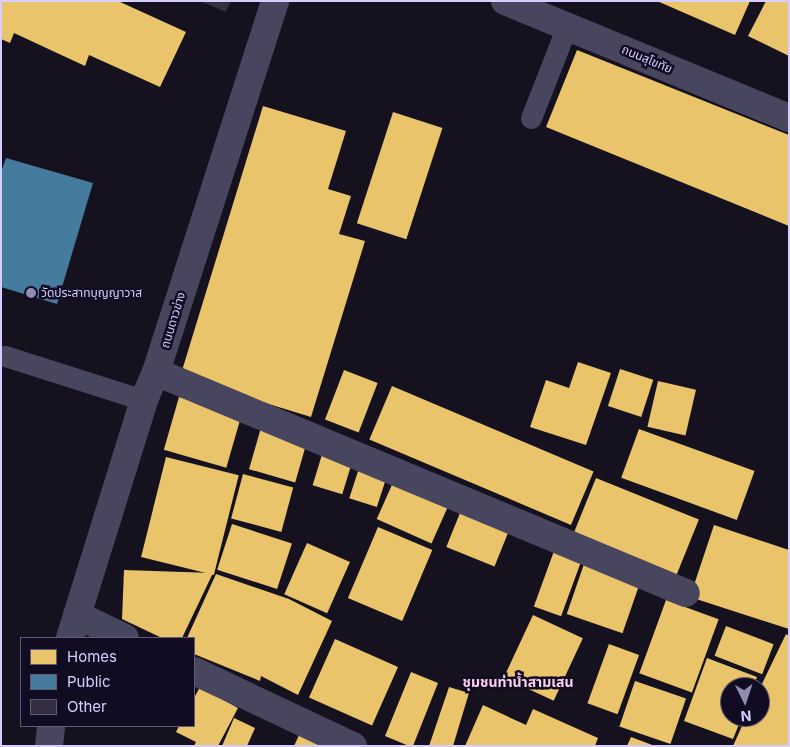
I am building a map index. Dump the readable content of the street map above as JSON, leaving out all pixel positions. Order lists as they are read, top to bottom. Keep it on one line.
{"streets":{"street":["ถนนสุโขทัย","ถนนดาวข่าง"]},"districts":["ชุมชนท่าน้ำสามเสน"],"places":["วัดประสาทบุญญาวาส"],"legend":["Homes","Public","Other"],"north":"bottom"}
